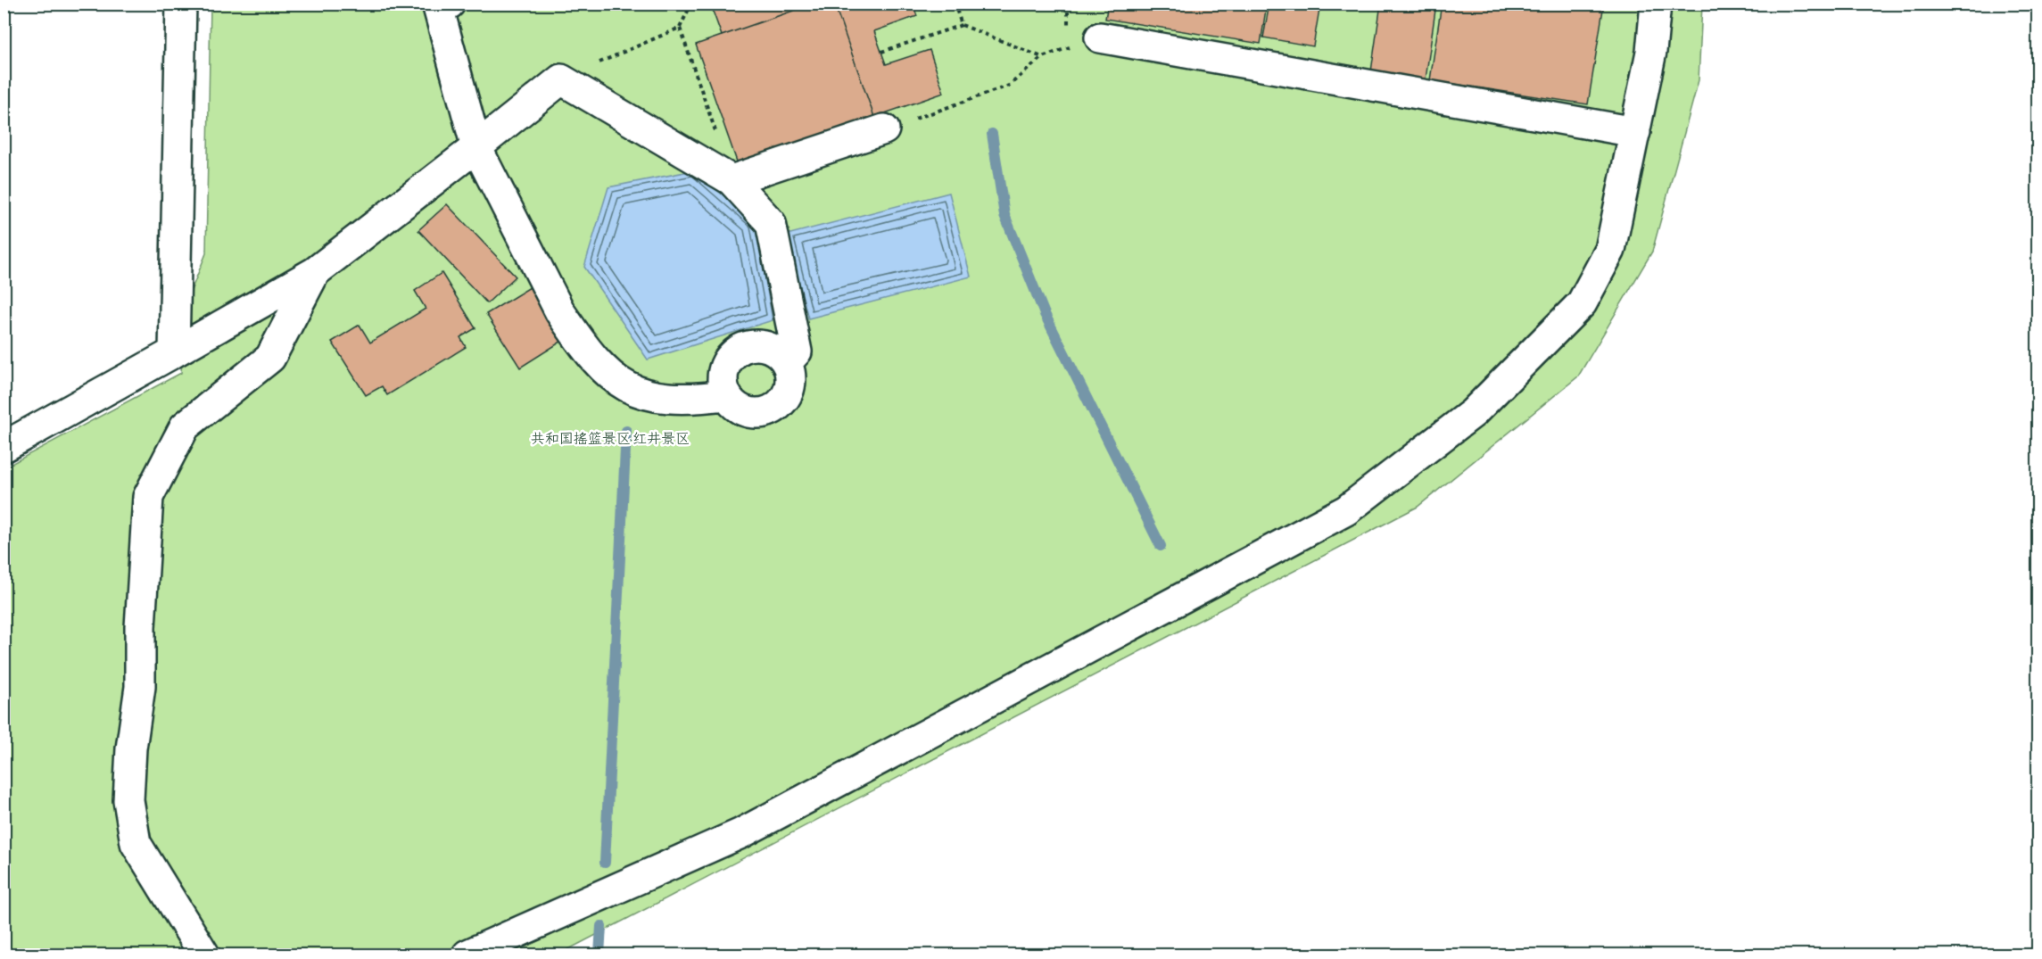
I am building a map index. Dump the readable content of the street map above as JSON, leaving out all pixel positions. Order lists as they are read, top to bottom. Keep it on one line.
{"parks":["共和国摇篮景区·红井景区"]}
